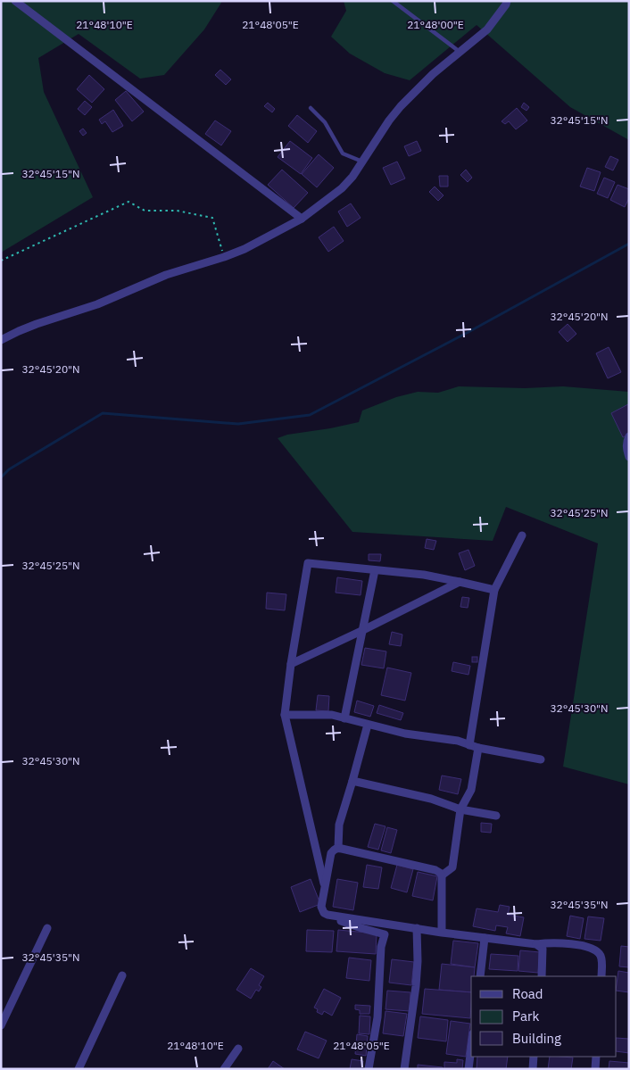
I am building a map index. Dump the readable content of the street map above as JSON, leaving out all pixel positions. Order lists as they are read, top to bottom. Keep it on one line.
{"legend":["Road","Park","Building"],"coordinates":["21°48'10\"E","21°48'05\"E","21°48'00\"E","32°45'15\"N","32°45'20\"N","32°45'25\"N","32°45'30\"N","32°45'35\"N"]}
